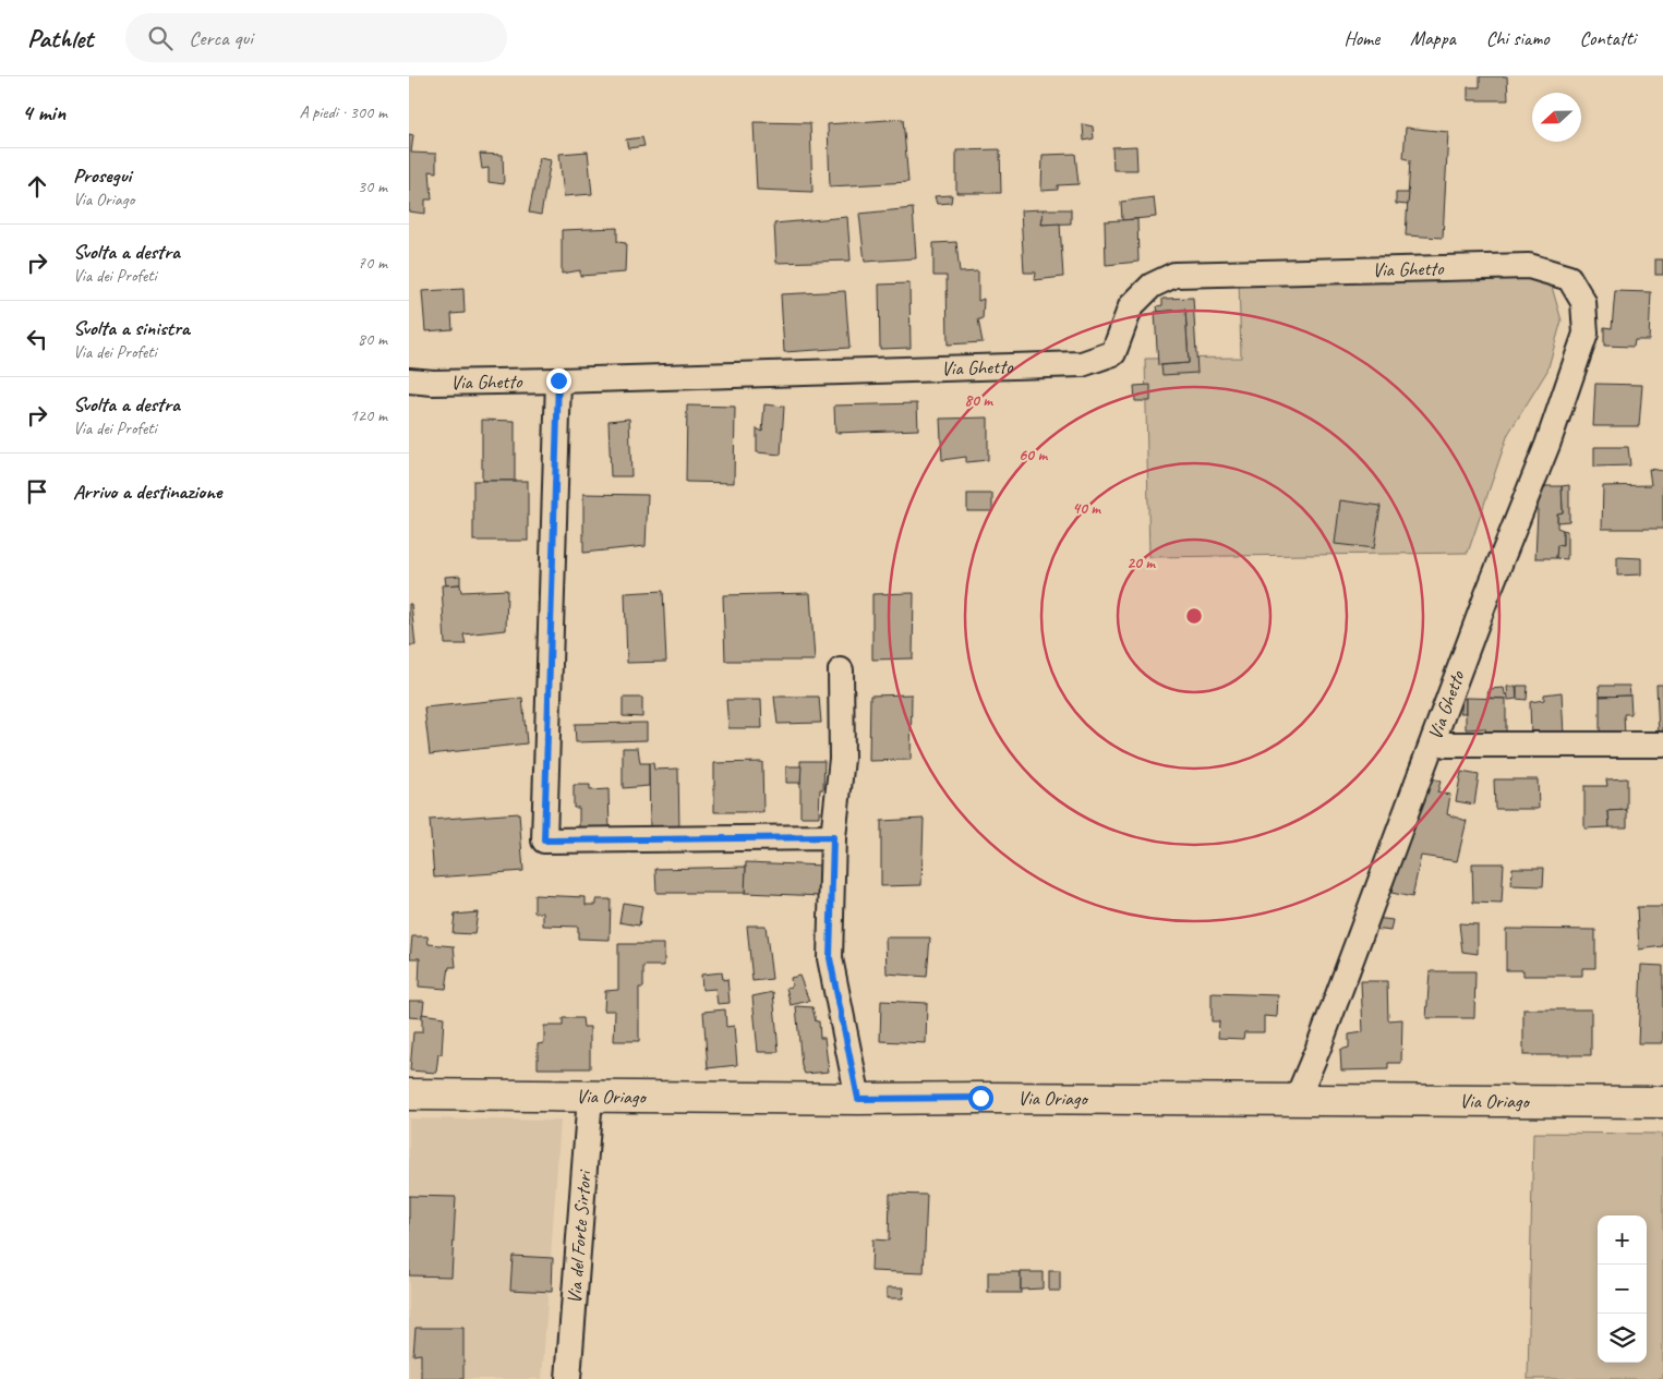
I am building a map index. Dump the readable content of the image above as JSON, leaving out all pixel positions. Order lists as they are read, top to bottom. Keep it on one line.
{"streets":{"street":["Via Ghetto","Via Oriago","Via del Forte Sirtori"]},"crossings":[["Via Ghetto","Via Oriago"],["Via Oriago","Via del Forte Sirtori"]],"north":"left","page":{"header":"Pathlet","search":"Cerca qui","nav":["Home","Mappa","Chi siamo","Contatti"],"heading":["4 min","A piedi · 300 m"],"list":[["Prosegui","Via Oriago","30 m"],["Svolta a destra","Via dei Profeti","70 m"],["Svolta a sinistra","Via dei Profeti","80 m"],["Svolta a destra","Via dei Profeti","120 m"],"Arrivo a destinazione"],"map_buttons":["+","−"]},"rings":["80 m","60 m","40 m","20 m"]}
